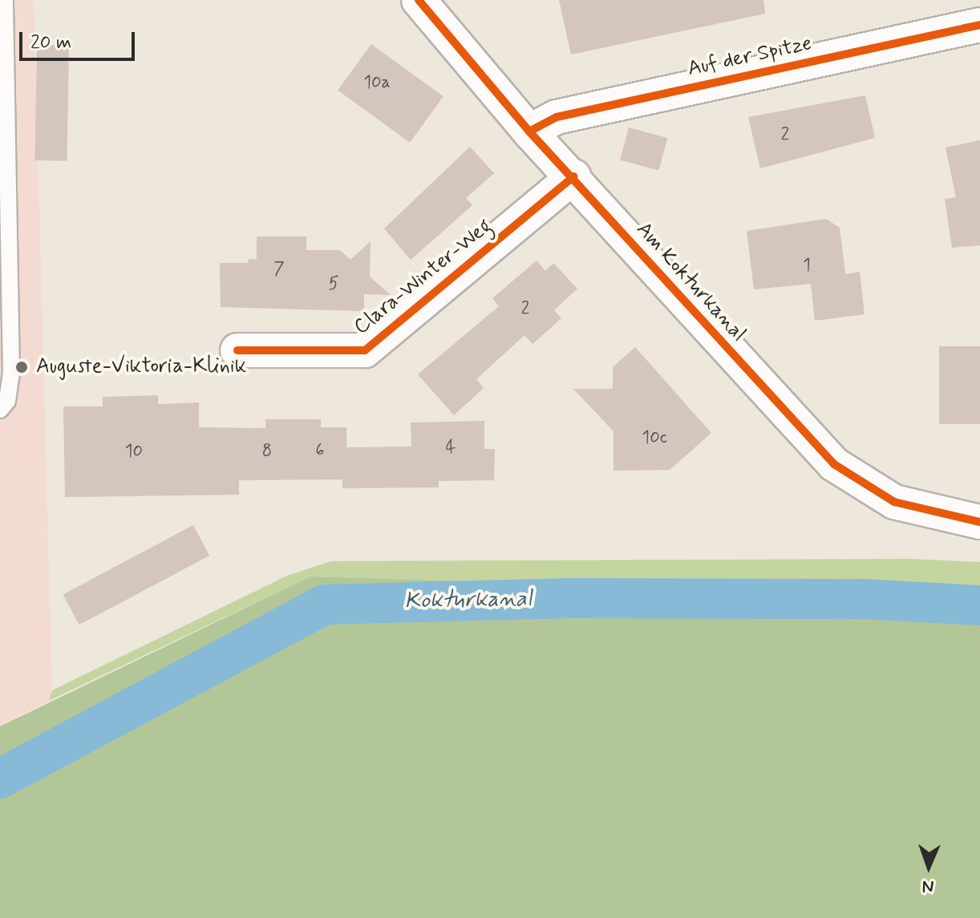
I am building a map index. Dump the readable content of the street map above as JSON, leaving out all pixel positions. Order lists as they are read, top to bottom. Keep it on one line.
{"streets":{"street":["Auf der Spitze","Clara-Winter-Weg","Am Kokturkanal"]},"crossings":[["Auf der Spitze","Am Kokturkanal"],["Clara-Winter-Weg","Am Kokturkanal"]],"water":["Kokturkanal"],"places":["Auguste-Viktoria-Klinik"],"house_numbers":["10a","2","1","7","5","2","10c","4","6","10","8"],"scale_bar":"20 m","north":"bottom"}
